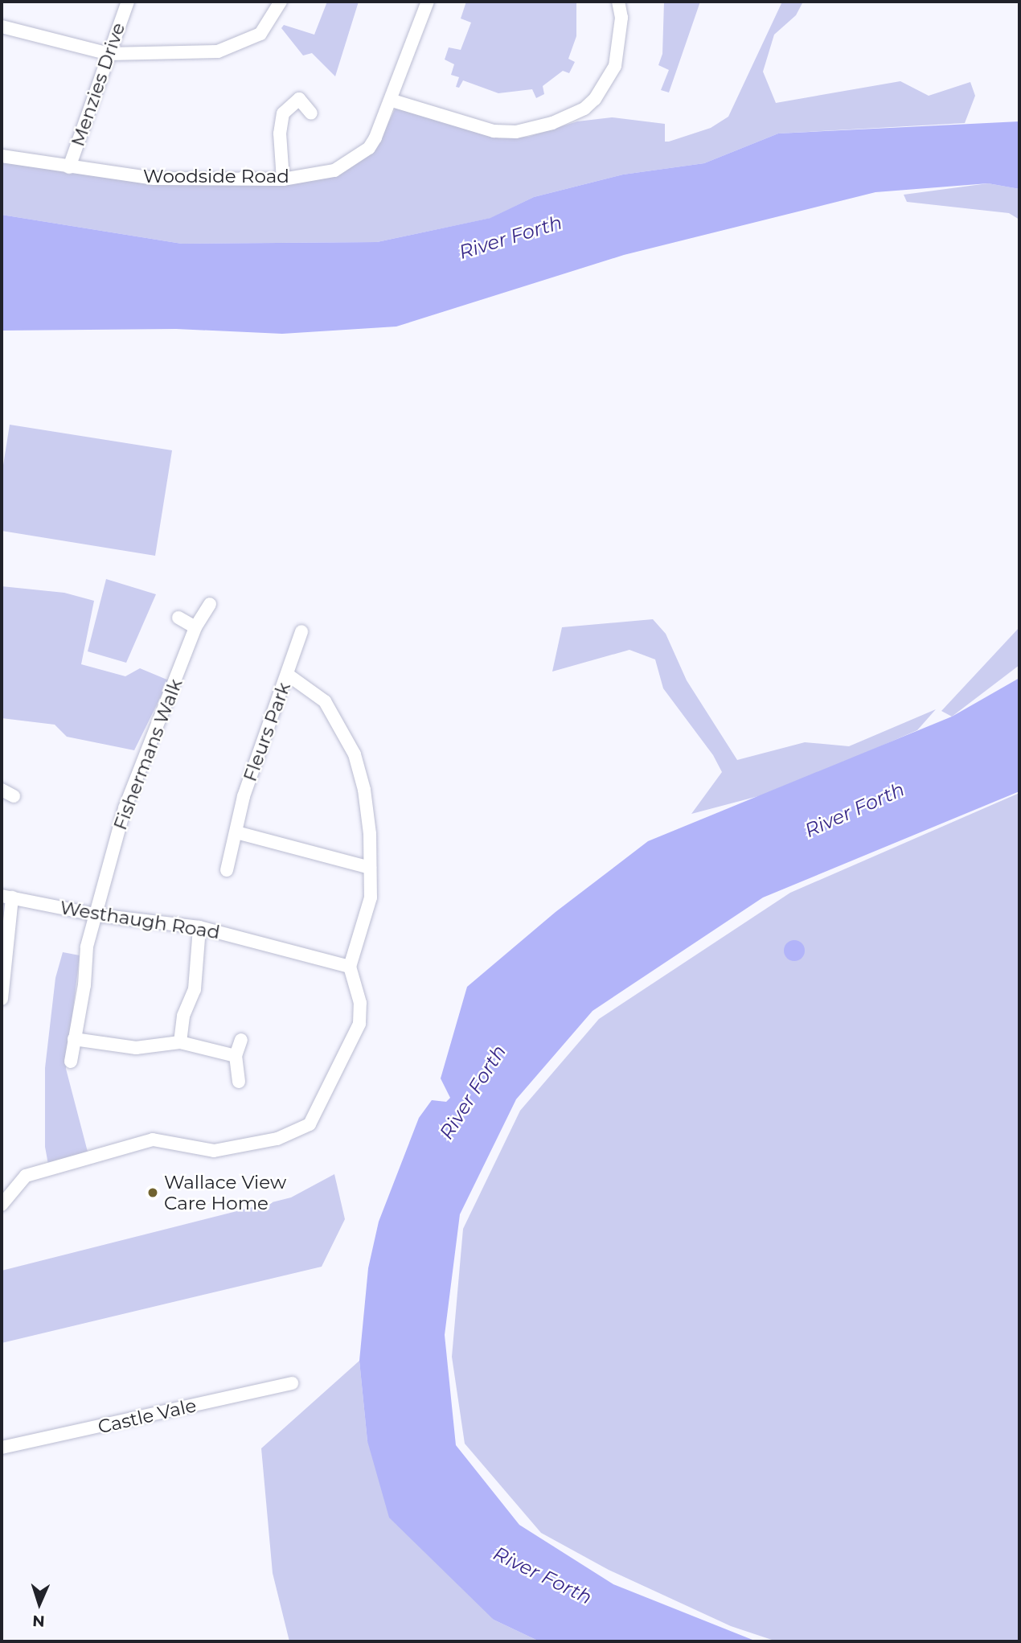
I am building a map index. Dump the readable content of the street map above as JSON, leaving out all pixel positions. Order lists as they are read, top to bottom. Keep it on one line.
{"streets":{"street":["Menzies Drive","Woodside Road","Fleurs Park","Fishermans Walk","Westhaugh Road","Castle Vale"]},"crossings":[["Menzies Drive","Woodside Road"],["Fishermans Walk","Westhaugh Road"]],"water":["River Forth"],"places":["Wallace View Care Home"],"north":"bottom"}
